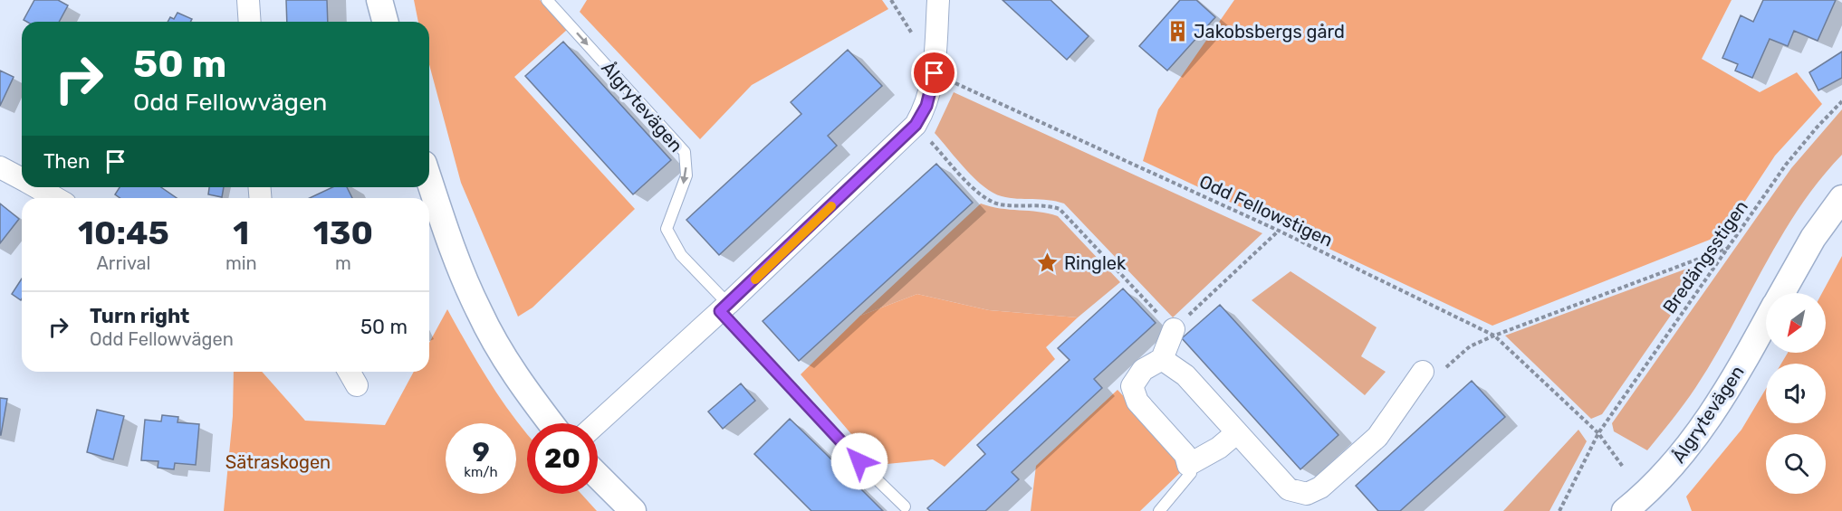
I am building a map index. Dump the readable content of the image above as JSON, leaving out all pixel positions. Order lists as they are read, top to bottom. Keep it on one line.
{"streets":{"street":["Ålgrytevägen"],"path":["Odd Fellowstigen","Bredängsstigen"]},"crossings":[["Odd Fellowstigen","Bredängsstigen"]],"one_way":["Ålgrytevägen"],"parks":["Sätraskogen"],"places":{"building":["Jakobsbergs gård"],"place":["Ringlek"]},"north":"bottom left","page":{"turn":["50 m","Odd Fellowvägen"],"then":"Then","eta":["10:45","Arrival","1","min","130","m"],"list":[{"name":"Turn right","note":"Odd Fellowvägen","value":"50 m"}],"speed":"9 km/h","limit":"20"}}
